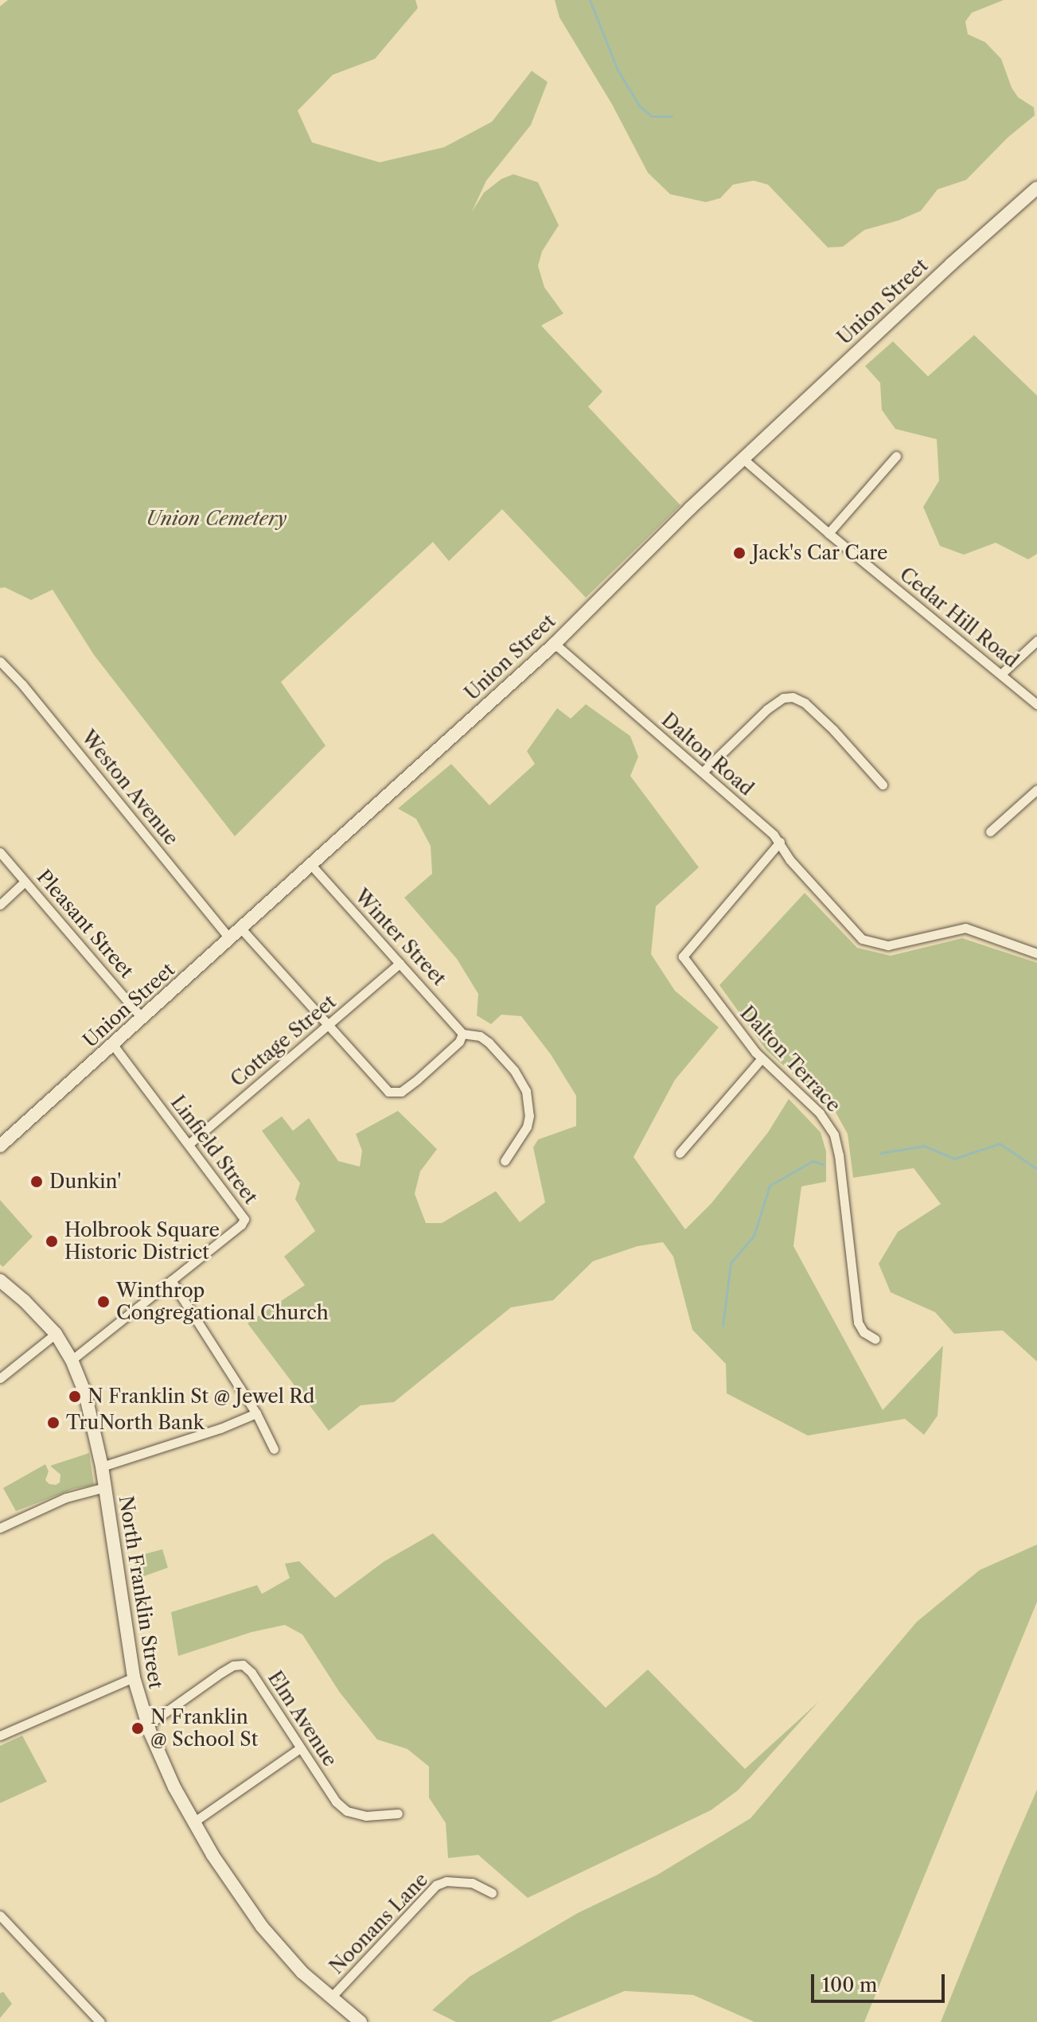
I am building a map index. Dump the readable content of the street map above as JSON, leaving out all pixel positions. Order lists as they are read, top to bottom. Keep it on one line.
{"streets":{"main road":["Union Street","North Franklin Street"],"street":["Cedar Hill Road","Dalton Road","Weston Avenue","Pleasant Street","Winter Street","Cottage Street","Dalton Terrace","Linfield Street","Elm Avenue","Noonans Lane"]},"crossings":[["Union Street","Cedar Hill Road"],["Union Street","Dalton Road"],["Union Street","Weston Avenue"],["Union Street","Pleasant Street"],["Union Street","Winter Street"],["Union Street","Linfield Street"],["Dalton Road","Dalton Terrace"],["Winter Street","Cottage Street"],["Cottage Street","Linfield Street"],["Linfield Street","North Franklin Street"],["North Franklin Street","Elm Avenue"],["North Franklin Street","Noonans Lane"]],"parks":["Union Cemetery"],"places":["Jack's Car Care","Dunkin'","Holbrook Square Historic District","Winthrop Congregational Church","N Franklin St @ Jewel Rd","TruNorth Bank","N Franklin @ School St"],"scale_bar":"100 m"}
